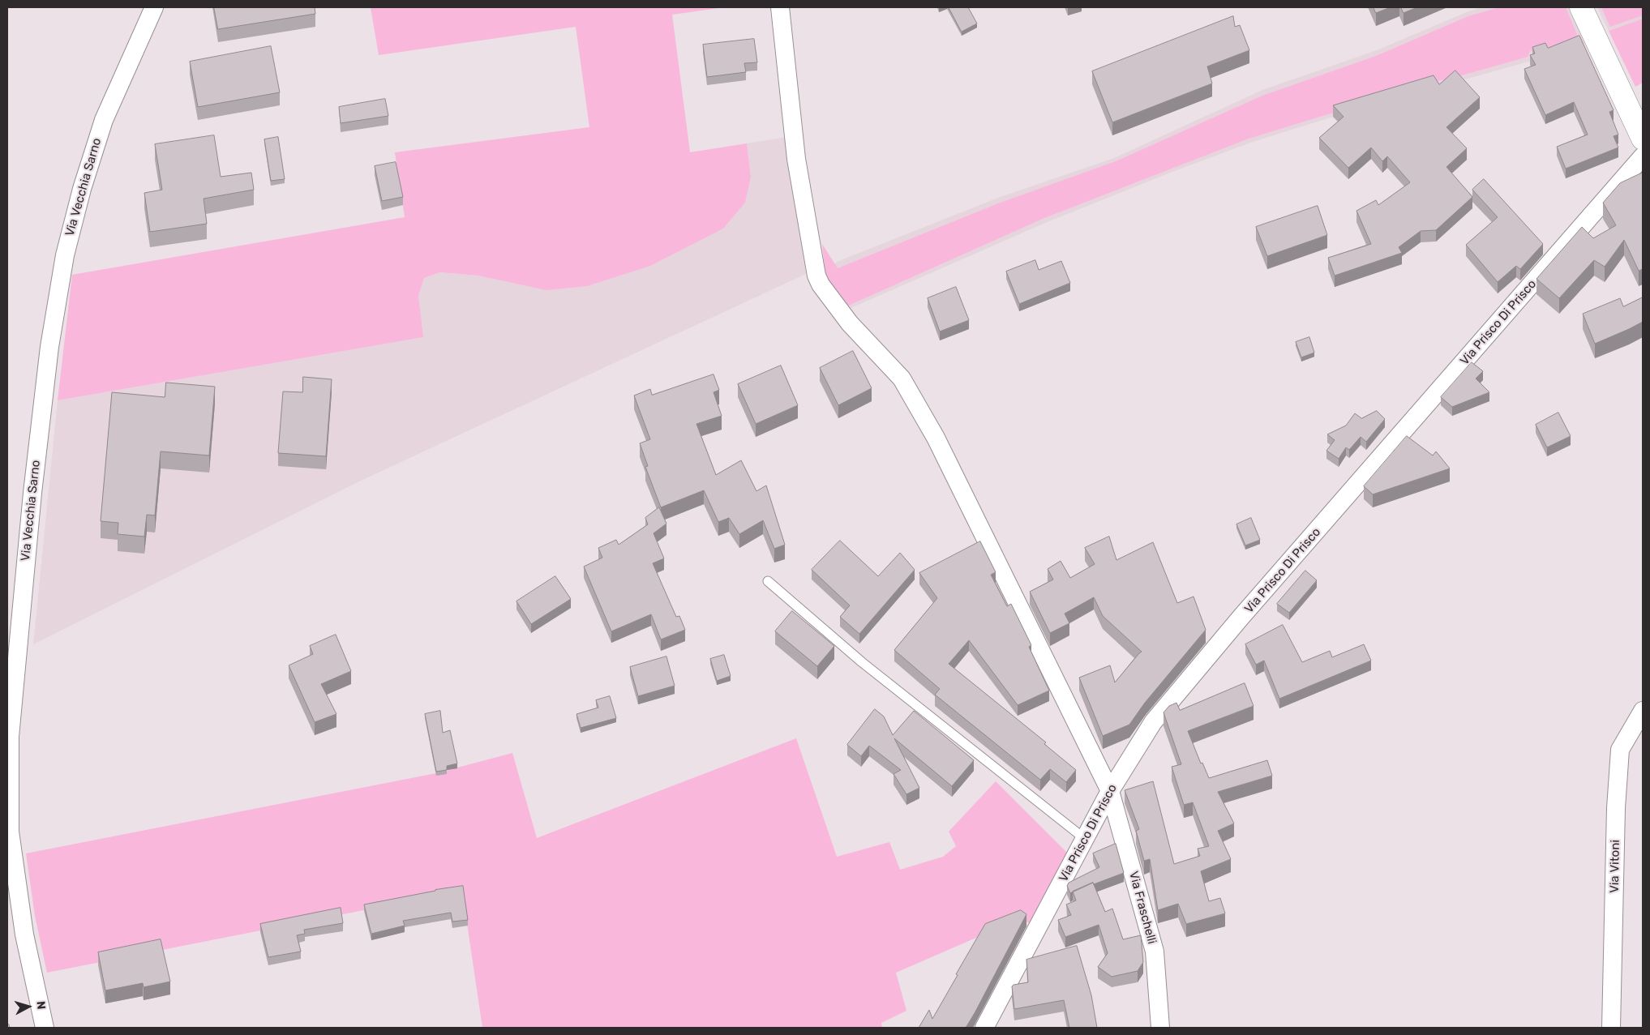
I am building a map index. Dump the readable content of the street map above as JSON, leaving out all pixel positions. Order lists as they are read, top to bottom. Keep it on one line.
{"streets":{"street":["Via Vecchia Sarno","Via Prisco Di Prisco","Via Vitoni","Via Fraschelli"]},"crossings":[["Via Prisco Di Prisco","Via Fraschelli"]],"north":"right"}
